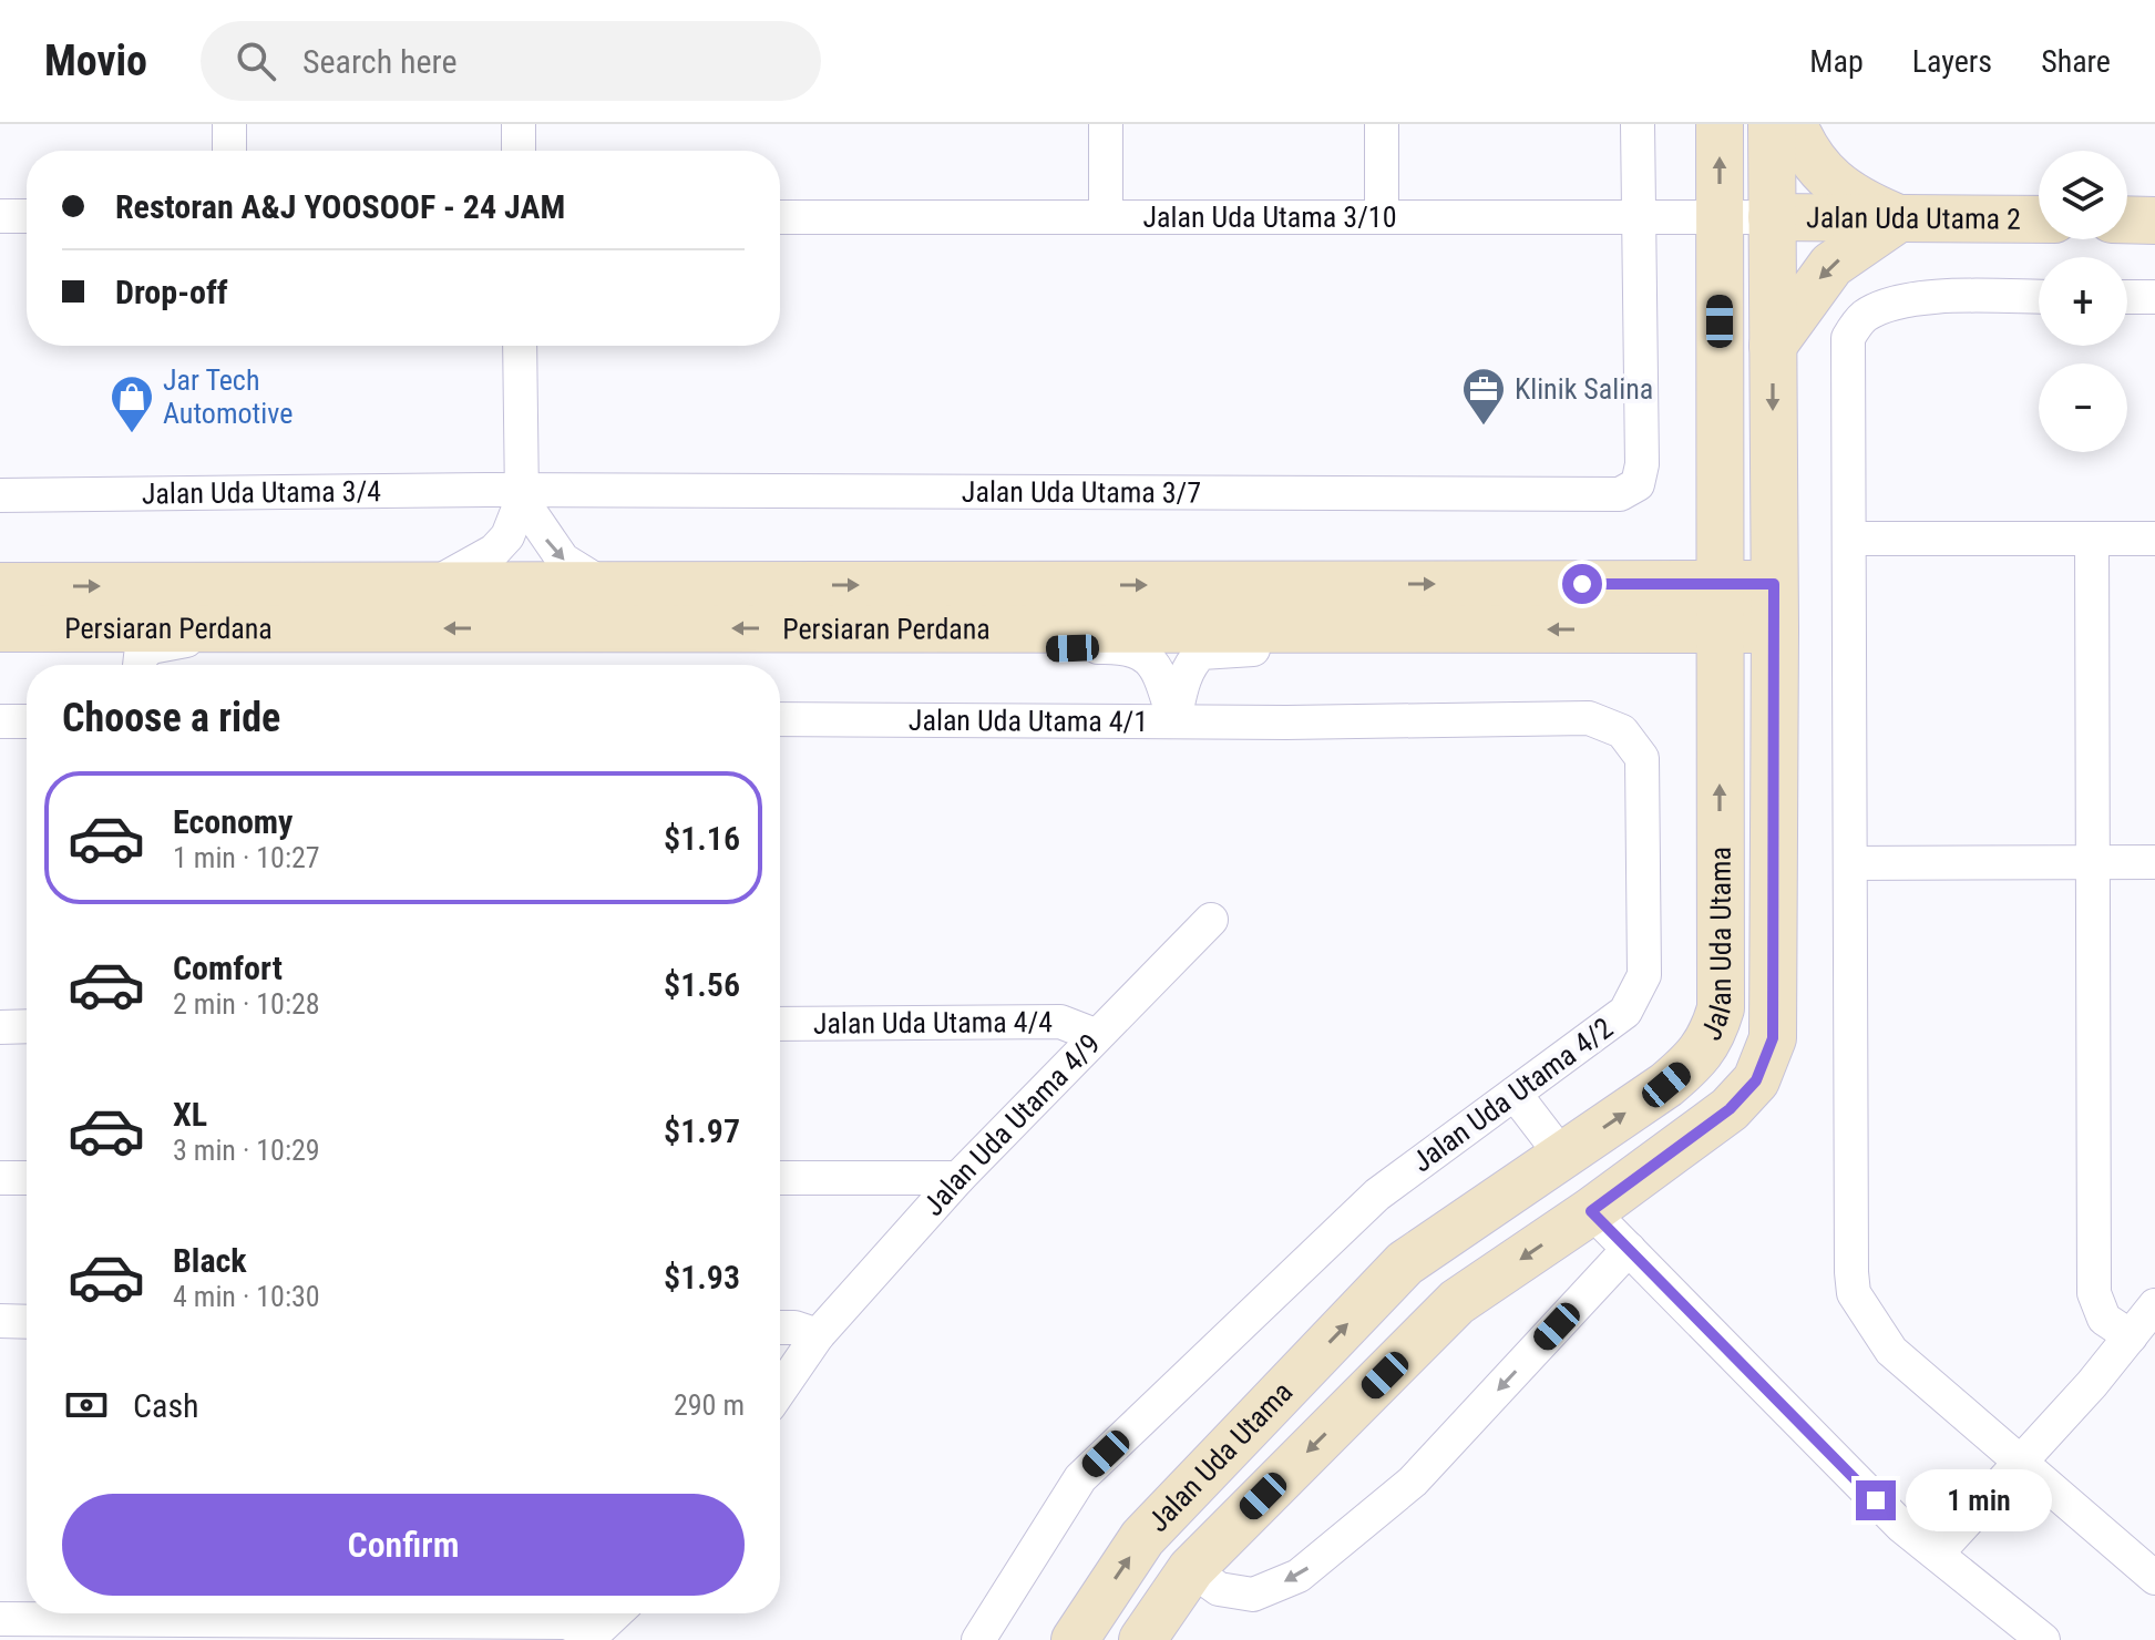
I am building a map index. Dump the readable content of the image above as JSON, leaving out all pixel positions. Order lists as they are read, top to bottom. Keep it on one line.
{"streets":{"main road":["Jalan Uda Utama 2","Persiaran Perdana","Jalan Uda Utama"],"street":["Jalan Uda Utama 3/10","Jalan Uda Utama 3/4","Jalan Uda Utama 3/7","Jalan Uda Utama 4/1","Jalan Uda Utama 4/4","Jalan Uda Utama 4/2","Jalan Uda Utama 4/9"]},"crossings":[["Jalan Uda Utama 3/10","Jalan Uda Utama 2"],["Jalan Uda Utama 3/10","Jalan Uda Utama 3/7"],["Jalan Uda Utama 3/10","Jalan Uda Utama"],["Jalan Uda Utama 2","Jalan Uda Utama"],["Jalan Uda Utama 3/4","Jalan Uda Utama 3/7"],["Persiaran Perdana","Jalan Uda Utama"],["Jalan Uda Utama 4/1","Jalan Uda Utama 4/2"],["Jalan Uda Utama 4/4","Jalan Uda Utama 4/9"]],"places":{"office":["Klinik Salina"],"shop":["Jar Tech Automotive"]},"page":{"header":"Movio","search":"Search here","nav":["Map","Layers","Share"],"map_buttons":["+","−"],"banner":["Restoran A&J YOOSOOF - 24 JAM","Drop-off"],"heading":"Choose a ride","list":[{"name":"Economy","note":"1 min · 10:27","value":"$1.16"},{"name":"Comfort","note":"2 min · 10:28","value":"$1.56"},{"name":"XL","note":"3 min · 10:29","value":"$1.97"},{"name":"Black","note":"4 min · 10:30","value":"$1.93"}],"pay":["Cash","290 m"],"bubble":"1 min","buttons":"Confirm"}}
